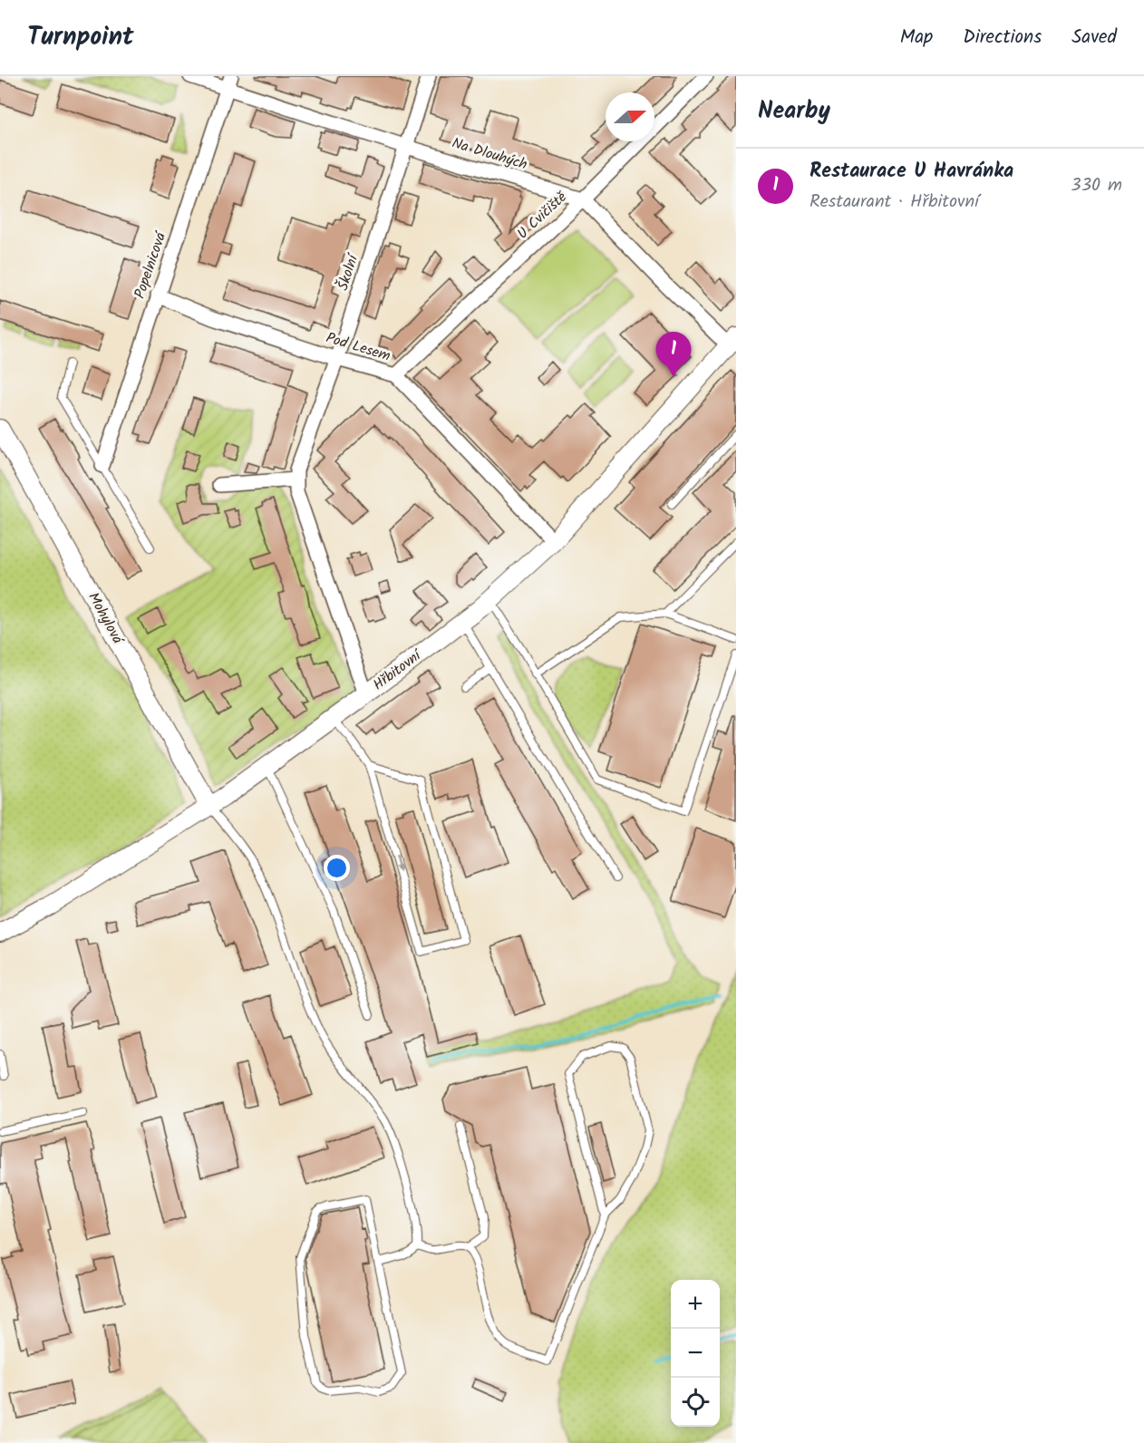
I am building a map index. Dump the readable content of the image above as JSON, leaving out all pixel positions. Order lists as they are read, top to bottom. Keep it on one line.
{"streets":{"street":["Na Dlouhých","U Cvičiště","Popelnicová","Školní","Pod Lesem","Mohylová","Hřbitovní"]},"crossings":[["Na Dlouhých","U Cvičiště"],["Na Dlouhých","Popelnicová"],["Na Dlouhých","Školní"],["Na Dlouhých","Hřbitovní"],["U Cvičiště","Pod Lesem"],["Popelnicová","Pod Lesem"],["Školní","Pod Lesem"],["Školní","Hřbitovní"],["Pod Lesem","Hřbitovní"],["Mohylová","Hřbitovní"]],"north":"right","page":{"header":"Turnpoint","nav":["Map","Directions","Saved"],"heading":"Nearby","list":[{"mark":"1","name":"Restaurace U Havránka","note":"Restaurant · Hřbitovní","value":"330 m"}],"pins":"1","map_buttons":["+","−"]}}
